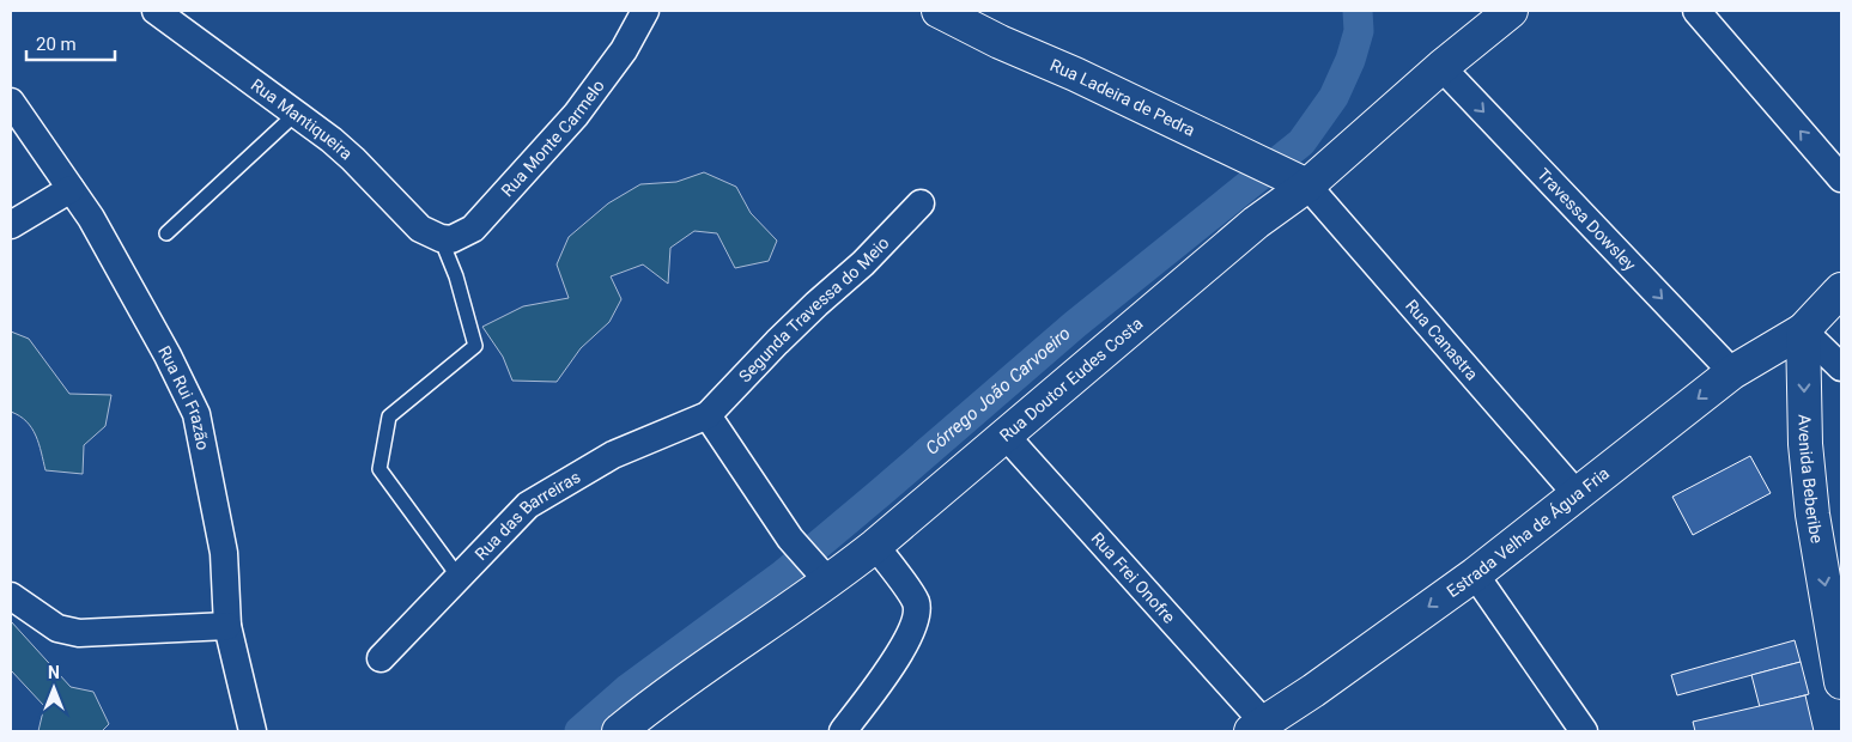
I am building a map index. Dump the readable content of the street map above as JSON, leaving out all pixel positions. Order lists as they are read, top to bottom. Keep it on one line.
{"streets":{"street":["Rua Ladeira de Pedra","Rua Mantiqueira","Rua Monte Carmelo","Travessa Dowsley","Segunda Travessa do Meio","Rua Canastra","Rua Doutor Eudes Costa","Rua Rui Frazão","Avenida Beberibe","Rua das Barreiras","Estrada Velha de Água Fria","Rua Frei Onofre"]},"crossings":[["Rua Ladeira de Pedra","Rua Canastra"],["Rua Ladeira de Pedra","Rua Doutor Eudes Costa"],["Rua Mantiqueira","Rua Monte Carmelo"],["Travessa Dowsley","Rua Doutor Eudes Costa"],["Travessa Dowsley","Estrada Velha de Água Fria"],["Segunda Travessa do Meio","Rua das Barreiras"],["Rua Canastra","Rua Doutor Eudes Costa"],["Rua Canastra","Estrada Velha de Água Fria"],["Rua Doutor Eudes Costa","Rua Frei Onofre"],["Avenida Beberibe","Estrada Velha de Água Fria"],["Estrada Velha de Água Fria","Rua Frei Onofre"]],"one_way":["Avenida Beberibe","Estrada Velha de Água Fria"],"water":["Córrego João Carvoeiro"],"scale_bar":"20 m","north":"top"}
